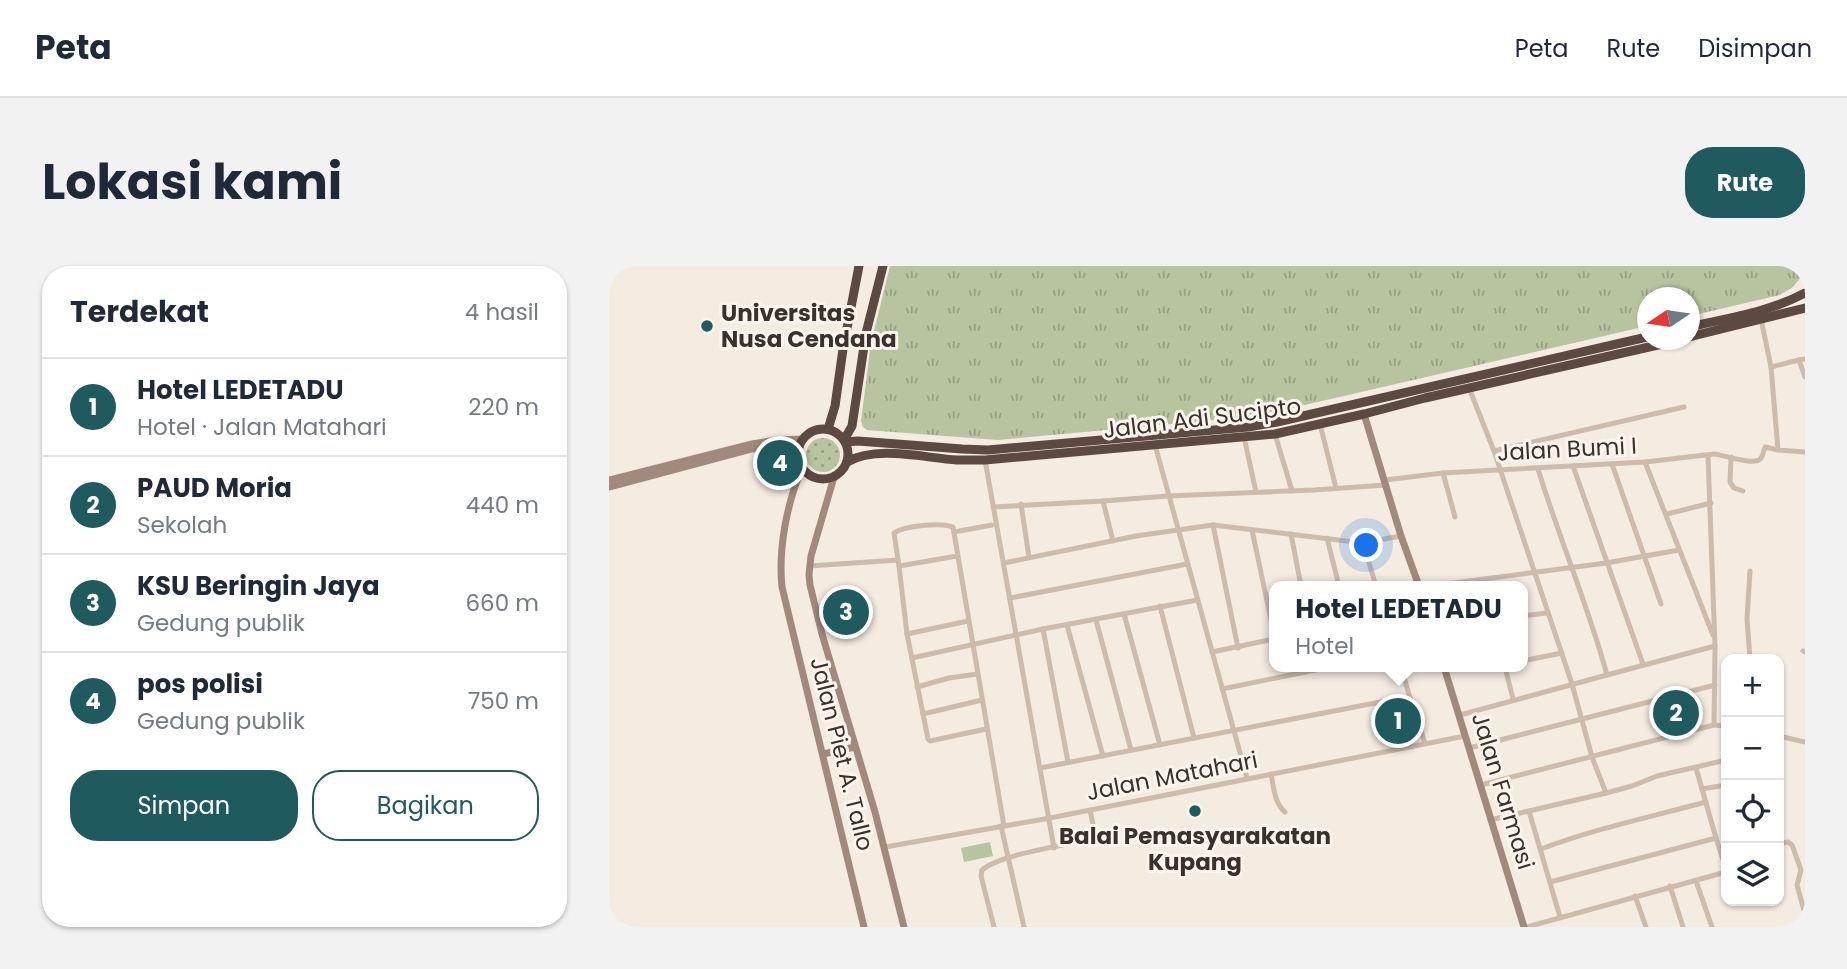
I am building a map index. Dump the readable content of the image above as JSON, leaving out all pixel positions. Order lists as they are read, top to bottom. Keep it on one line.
{"streets":{"highway":["Jalan Adi Sucipto"],"main road":["Jalan Piet A. Tallo","Jalan Farmasi"],"street":["Jalan Bumi I","Jalan Matahari"]},"crossings":[["Jalan Adi Sucipto","Jalan Piet A. Tallo"],["Jalan Piet A. Tallo","Jalan Matahari"],["Jalan Matahari","Jalan Farmasi"]],"places":["Universitas Nusa Cendana","Balai Pemasyarakatan Kupang"],"north":"left","page":{"header":"Peta","nav":["Peta","Rute","Disimpan"],"title":"Lokasi kami","buttons":["Rute",["Simpan","Bagikan"]],"heading":["Terdekat","4 hasil"],"list":[{"mark":"1","name":"Hotel LEDETADU","note":"Hotel · Jalan Matahari","value":"220 m"},{"mark":"2","name":"PAUD Moria","note":"Sekolah","value":"440 m"},{"mark":"3","name":"KSU Beringin Jaya","note":"Gedung publik","value":"660 m"},{"mark":"4","name":"pos polisi","note":"Gedung publik","value":"750 m"}],"pins":["4","3","2","1"],"popup":["Hotel LEDETADU","Hotel"],"map_buttons":["+","−"]}}
